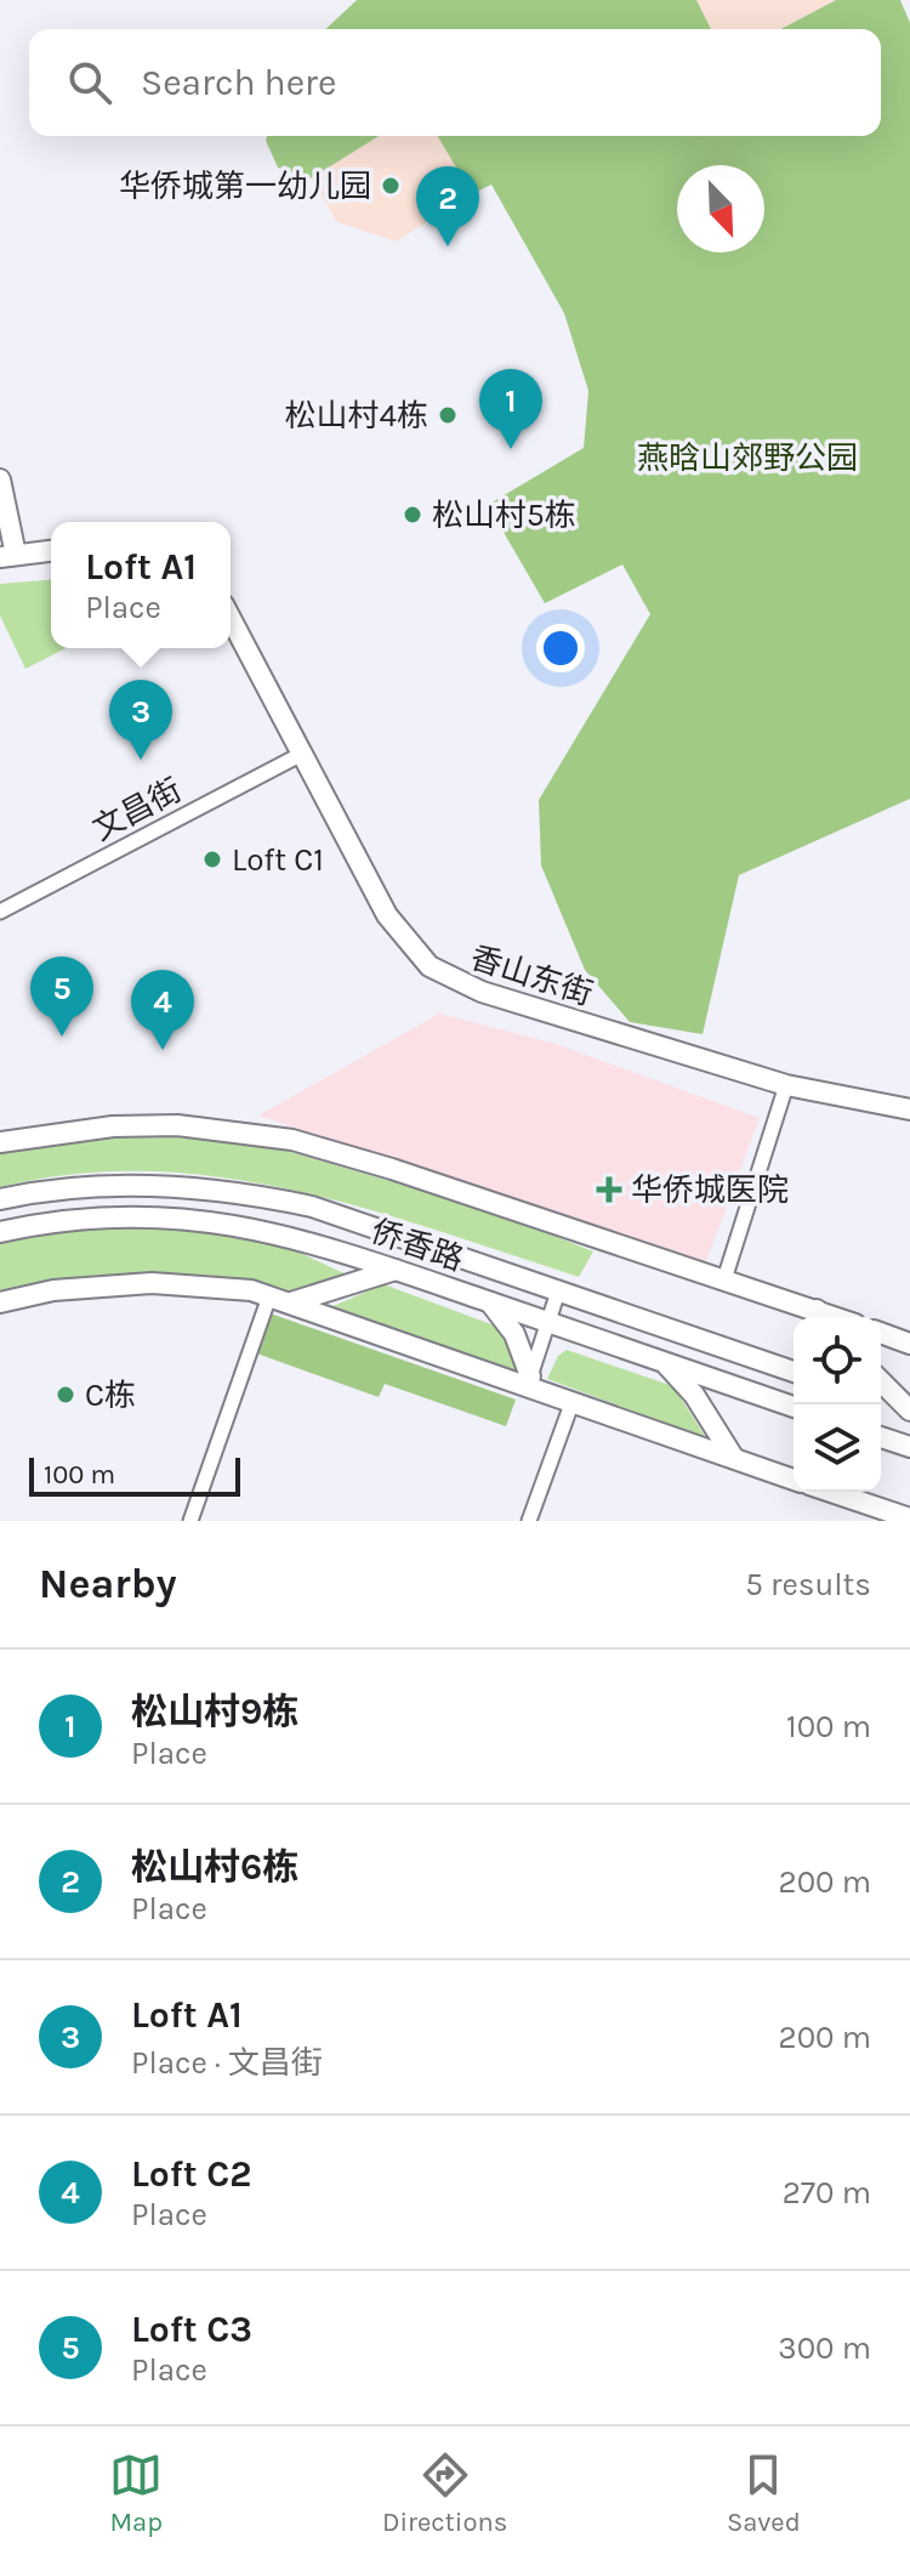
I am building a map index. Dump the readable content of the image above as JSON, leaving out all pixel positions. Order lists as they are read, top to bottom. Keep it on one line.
{"streets":{"main road":["香山东街","侨香路"],"street":["文昌街"]},"crossings":[["文昌街","香山东街"]],"parks":["燕晗山郊野公园"],"places":{"other":["华侨城第一幼儿园","松山村4栋","松山村5栋","Loft C1","C栋"],"health":["华侨城医院"]},"scale_bar":"100 m","north":"bottom right","page":{"search":"Search here","pins":["2","1","3","5","4"],"popup":["Loft A1","Place"],"scale":"100 m","heading":["Nearby","5 results"],"list":[{"mark":"1","name":"松山村9栋","note":"Place","value":"100 m"},{"mark":"2","name":"松山村6栋","note":"Place","value":"200 m"},{"mark":"3","name":"Loft A1","note":"Place · 文昌街","value":"200 m"},{"mark":"4","name":"Loft C2","note":"Place","value":"270 m"},{"mark":"5","name":"Loft C3","note":"Place","value":"300 m"}],"nav":["Map","Directions","Saved"]}}
